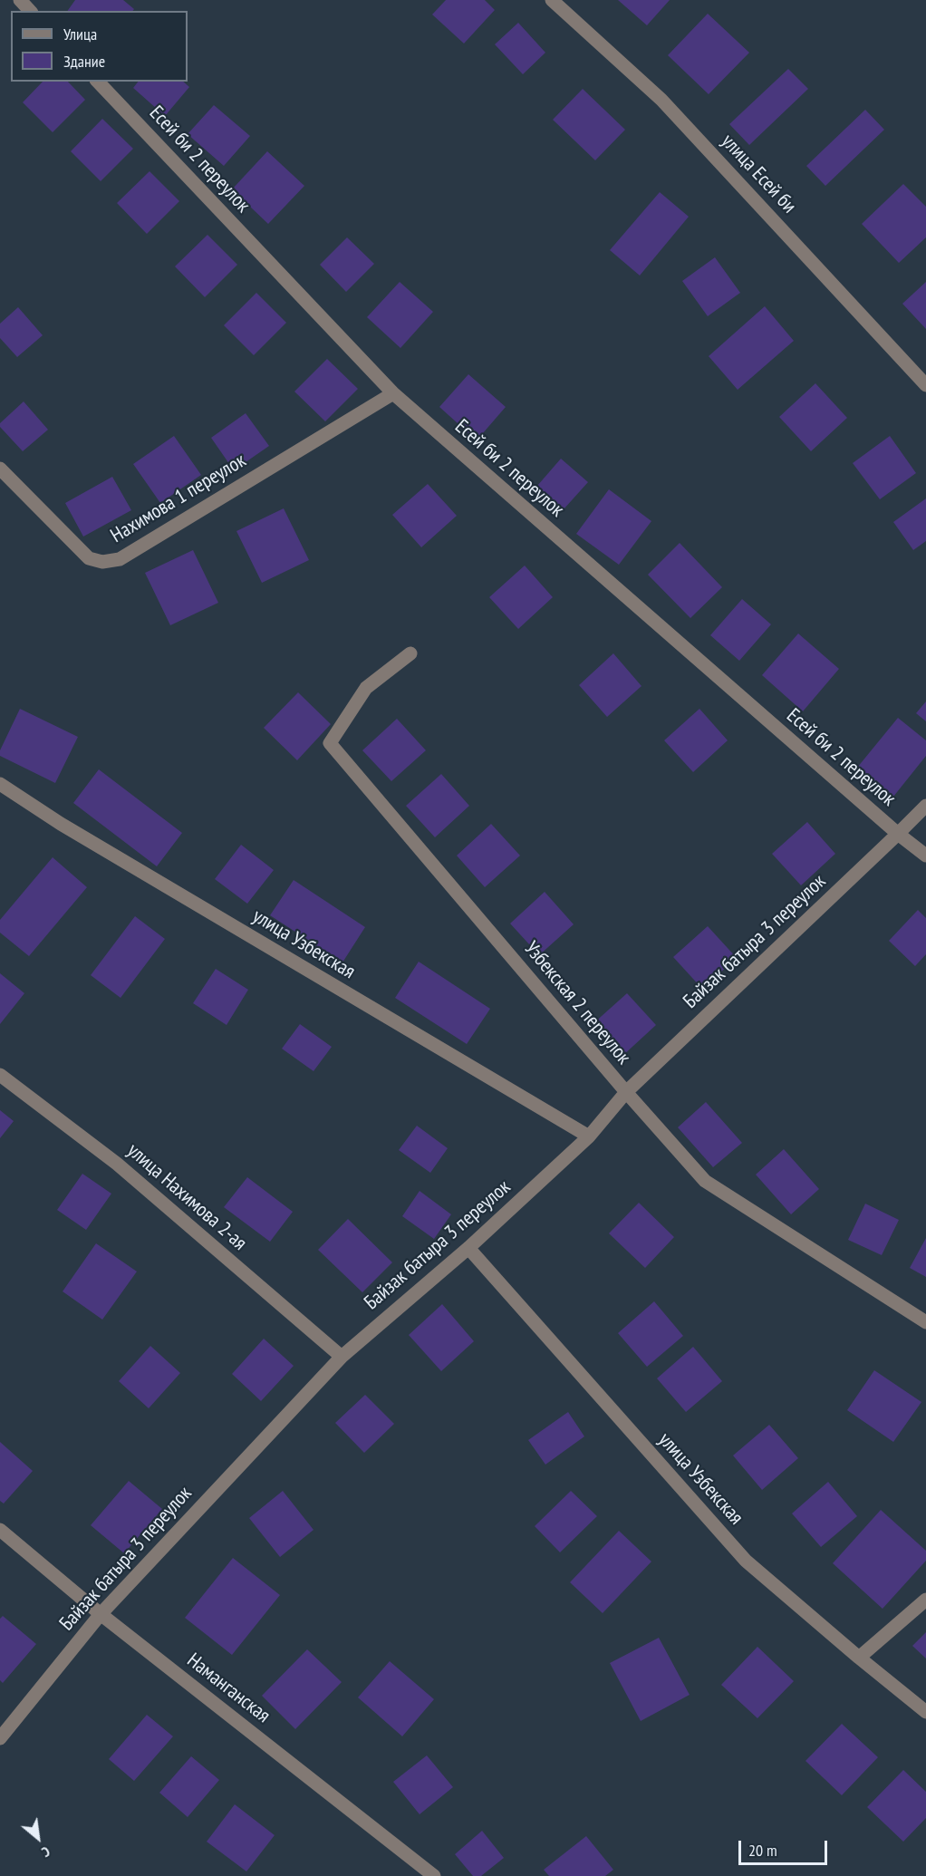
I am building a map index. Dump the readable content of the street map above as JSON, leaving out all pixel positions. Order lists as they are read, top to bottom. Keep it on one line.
{"streets":{"street":["Есей би 2 переулок","улица Есей би","Нахимова 1 переулок","Байзак батыра 3 переулок","улица Узбекская","Узбекская 2 переулок","улица Нахимова 2-ая","Наманганская"]},"crossings":[["Есей би 2 переулок","Нахимова 1 переулок"],["Есей би 2 переулок","Байзак батыра 3 переулок"],["Байзак батыра 3 переулок","улица Узбекская"],["Байзак батыра 3 переулок","Узбекская 2 переулок"],["Байзак батыра 3 переулок","улица Нахимова 2-ая"],["Байзак батыра 3 переулок","Наманганская"]],"legend":["Улица","Здание"],"scale_bar":"20 m","north":"bottom right"}
